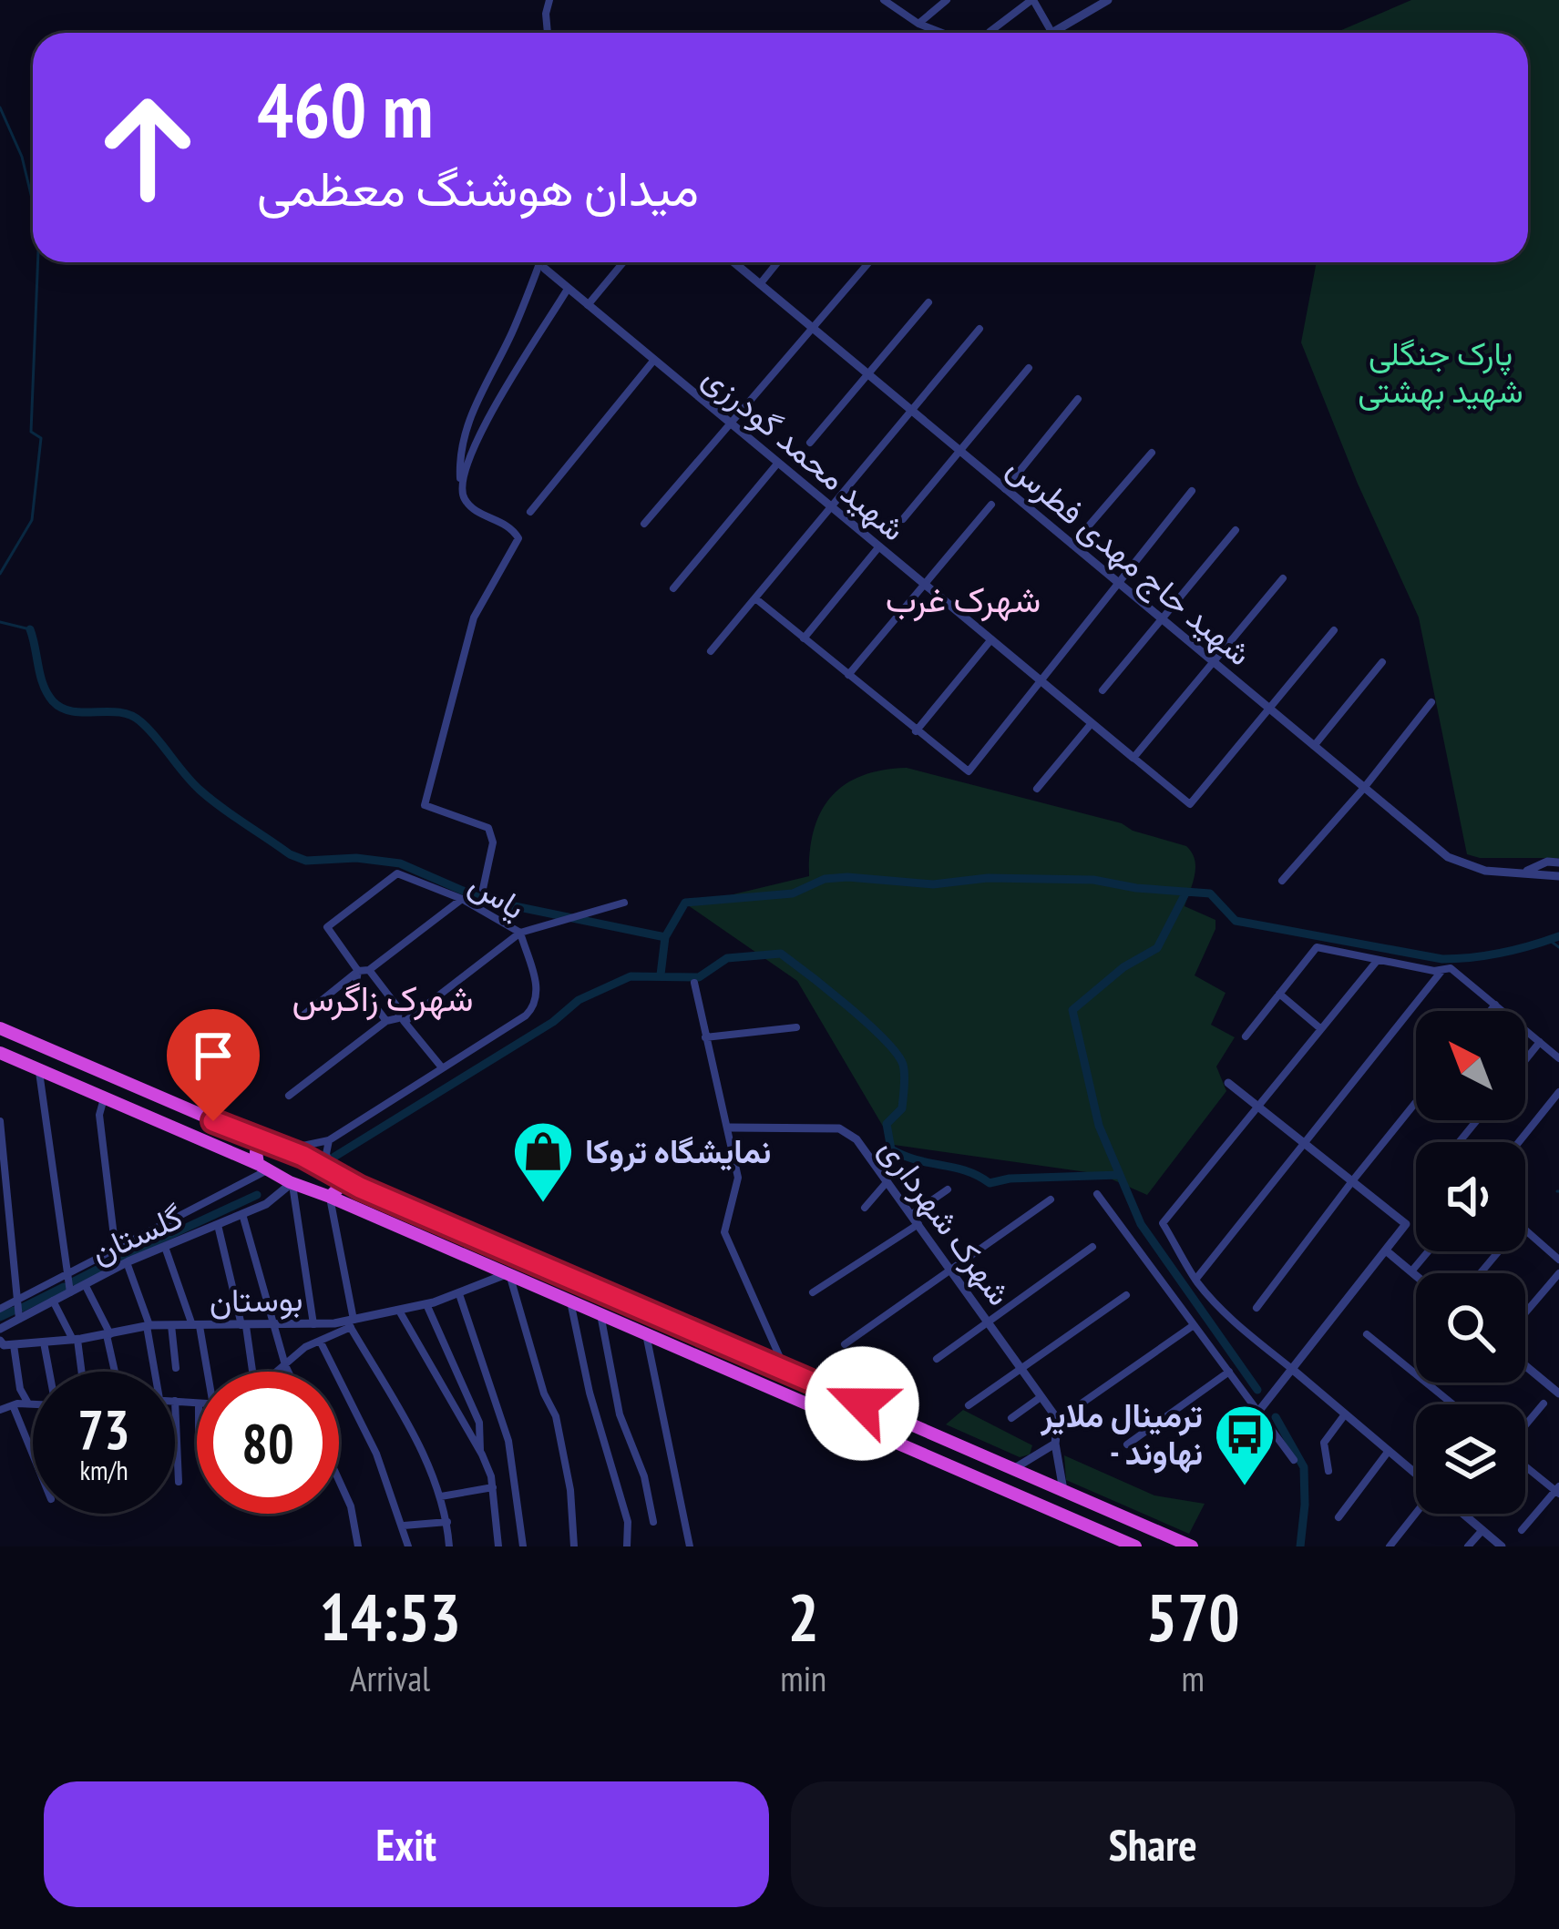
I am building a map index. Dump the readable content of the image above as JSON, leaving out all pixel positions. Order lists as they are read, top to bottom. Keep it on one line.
{"streets":{"street":["شهید محمد گودرزی","شهید حاج مهدی فطرس","یاس","شهرک شهرداری","گلستان","بوستان"]},"districts":["شهرک غرب","شهرک زاگرس"],"parks":["پارک جنگلی شهید بهشتی"],"places":{"shop":["نمایشگاه تروکا"],"bus stop":["ترمینال ملایر - نهاوند"]},"north":"top left","page":{"turn":["460 m","میدان هوشنگ معظمی"],"speed":"73 km/h","limit":"80","eta":["14:53","Arrival","2","min","570","m"],"buttons":["Exit","Share"]}}
